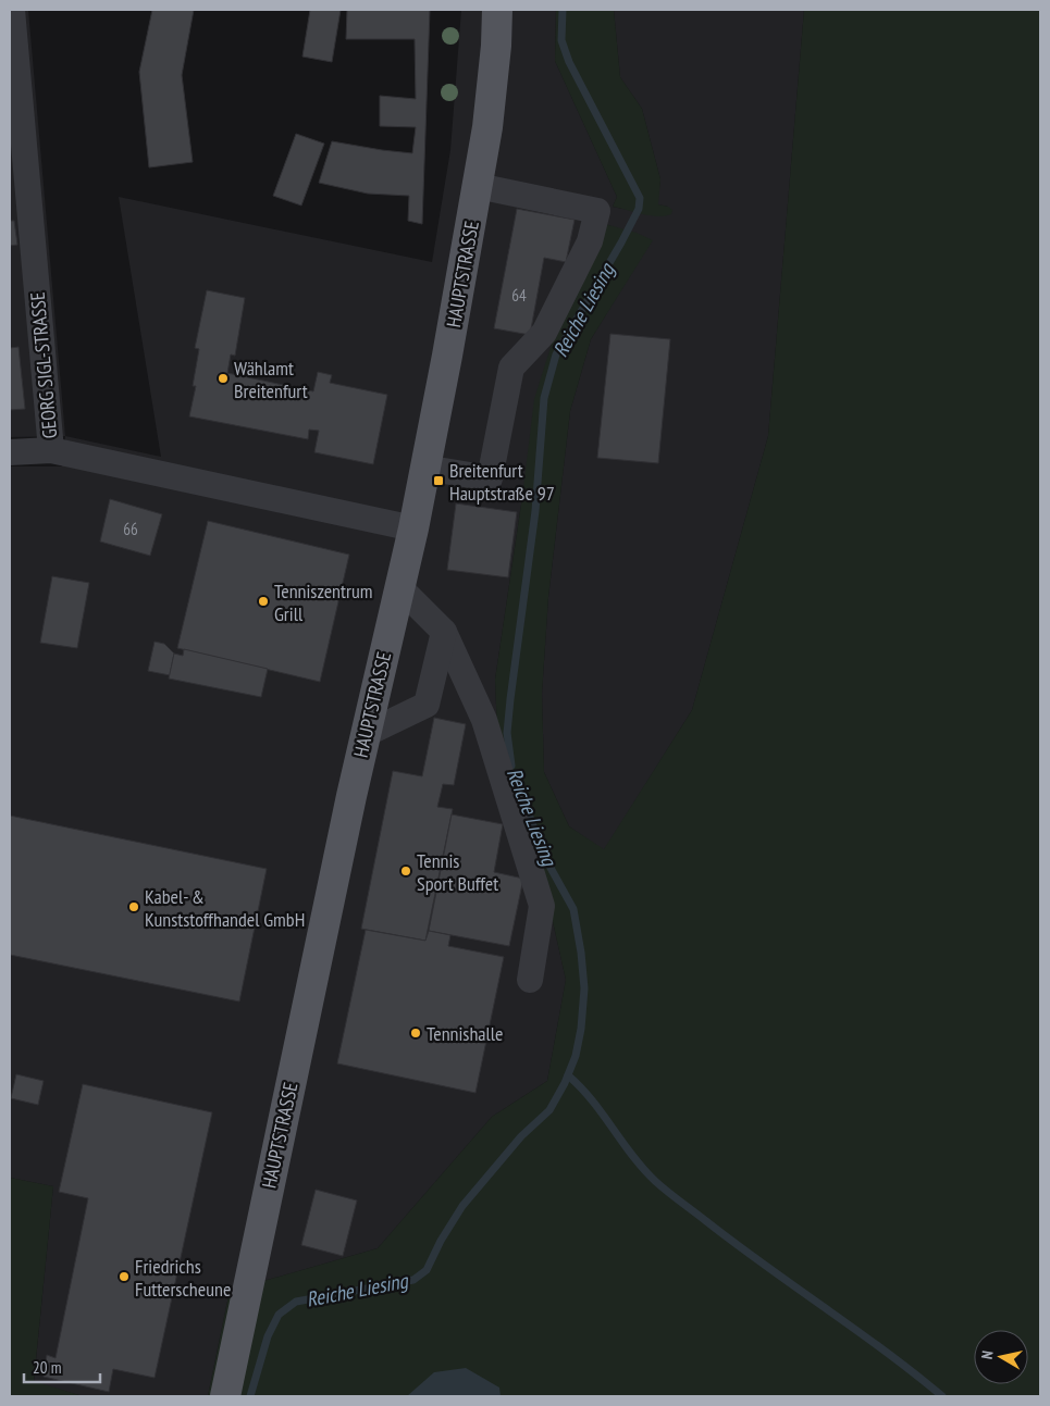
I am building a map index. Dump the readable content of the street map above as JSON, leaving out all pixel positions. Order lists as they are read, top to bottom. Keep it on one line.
{"streets":{"main road":["HAUPTSTRASSE"],"street":["GEORG SIGL-STRASSE"]},"crossings":[["HAUPTSTRASSE","GEORG SIGL-STRASSE"]],"water":["Reiche Liesing"],"places":{"other":["Wählamt Breitenfurt","Tenniszentrum Grill","Tennis Sport Buffet","Kabel- & Kunststoffhandel GmbH","Tennishalle","Friedrichs Futterscheune"],"transit":["Breitenfurt Hauptstraße 97"]},"house_numbers":["64","66"],"scale_bar":"20 m","north":"left"}
